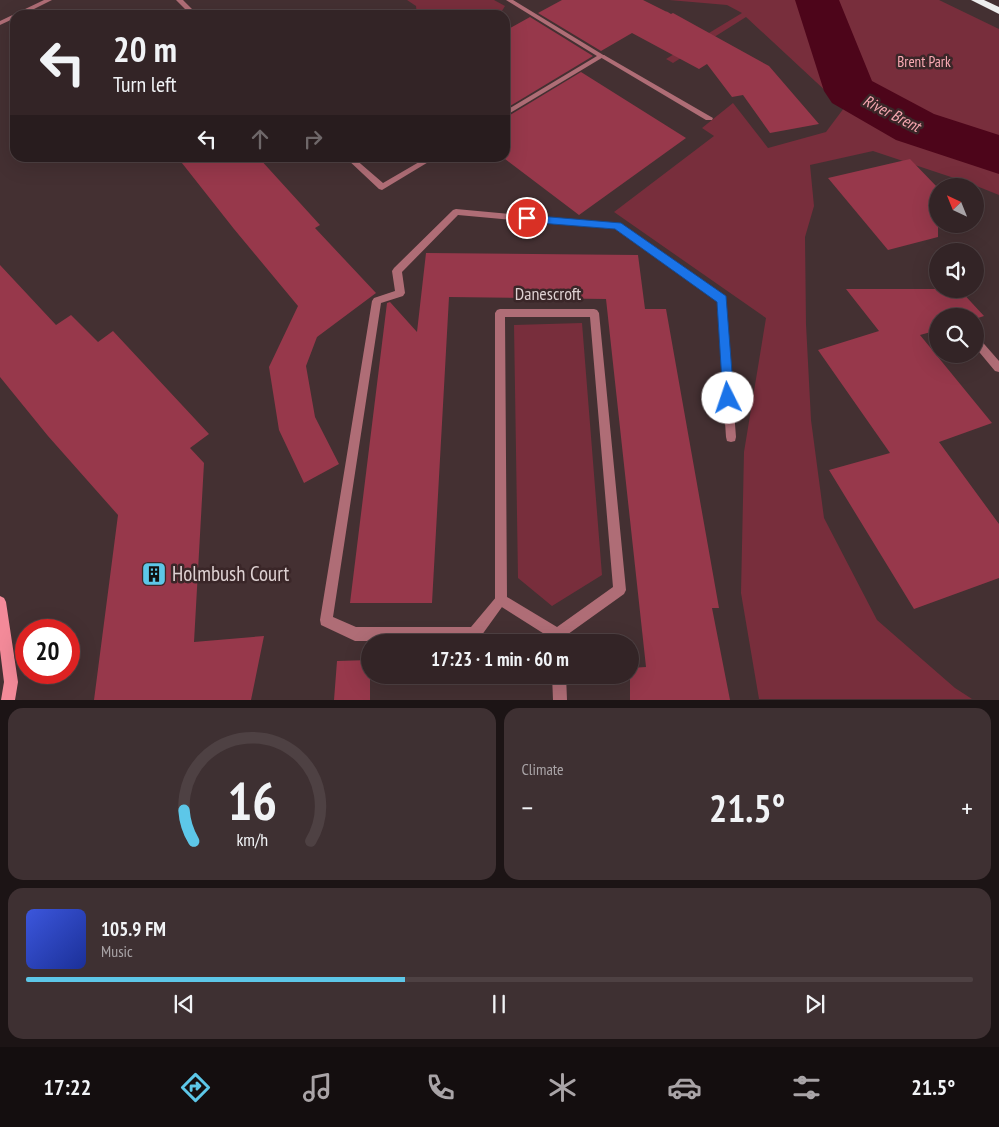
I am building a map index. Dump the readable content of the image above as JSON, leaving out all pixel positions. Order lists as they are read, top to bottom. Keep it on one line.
{"streets":{"street":["Danescroft"]},"water":["River Brent"],"parks":["Brent Park"],"places":{"building":["Holmbush Court"]},"north":"top left","page":{"turn":["20 m","Turn left"],"limit":"20","trip":"17:23 · 1 min · 60 m","tile":"Climate","heat":["−","21.5°","+"],"song":["105.9 FM","Music"],"tabs":["17:22","21.5°"],"gauge":["16","km/h"]}}
